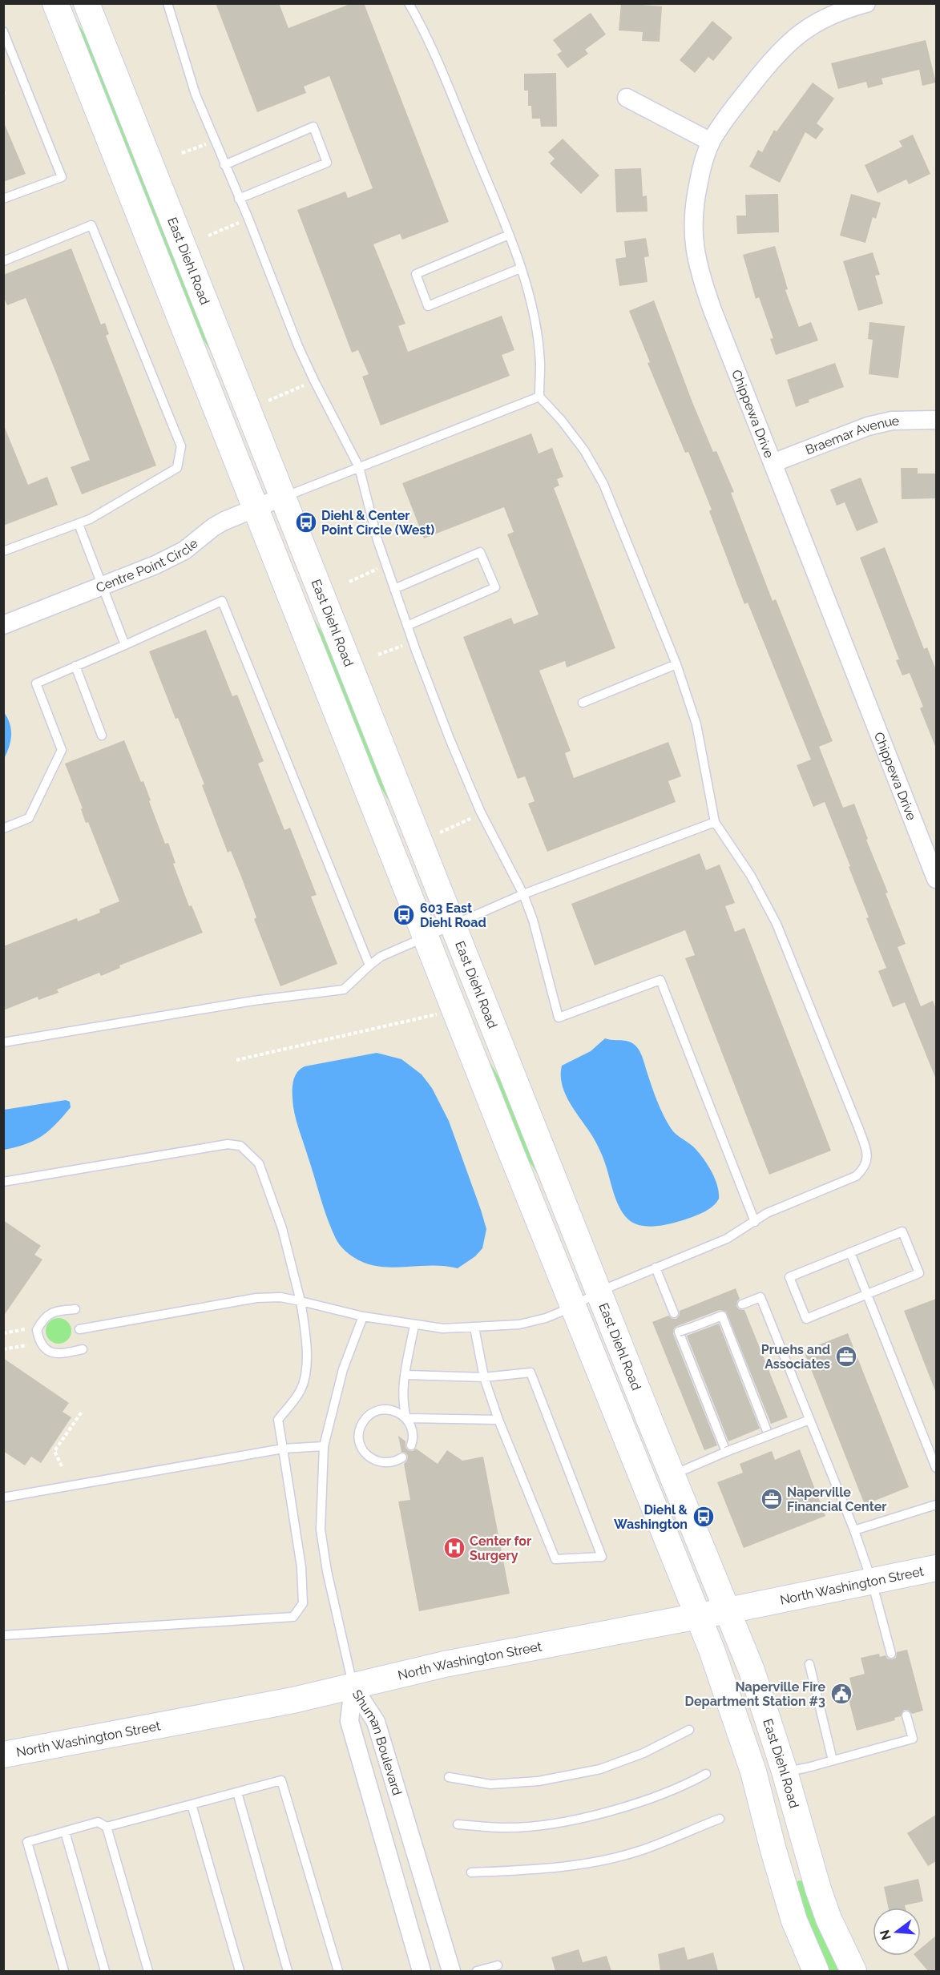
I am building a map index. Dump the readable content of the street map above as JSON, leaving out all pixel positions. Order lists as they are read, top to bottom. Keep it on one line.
{"streets":{"street":["East Diehl Road","Chippewa Drive","Braemar Avenue","Centre Point Circle","North Washington Street","Shuman Boulevard"]},"crossings":[["East Diehl Road","Centre Point Circle"],["East Diehl Road","North Washington Street"],["Chippewa Drive","Braemar Avenue"],["North Washington Street","Shuman Boulevard"]],"places":{"bus stop":["Diehl & Center Point Circle (West)","603 East Diehl Road","Diehl & Washington"],"office":["Pruehs and Associates","Naperville Financial Center"],"hospital":["Center for Surgery"],"public building":["Naperville Fire Department Station #3"]},"north":"left"}
